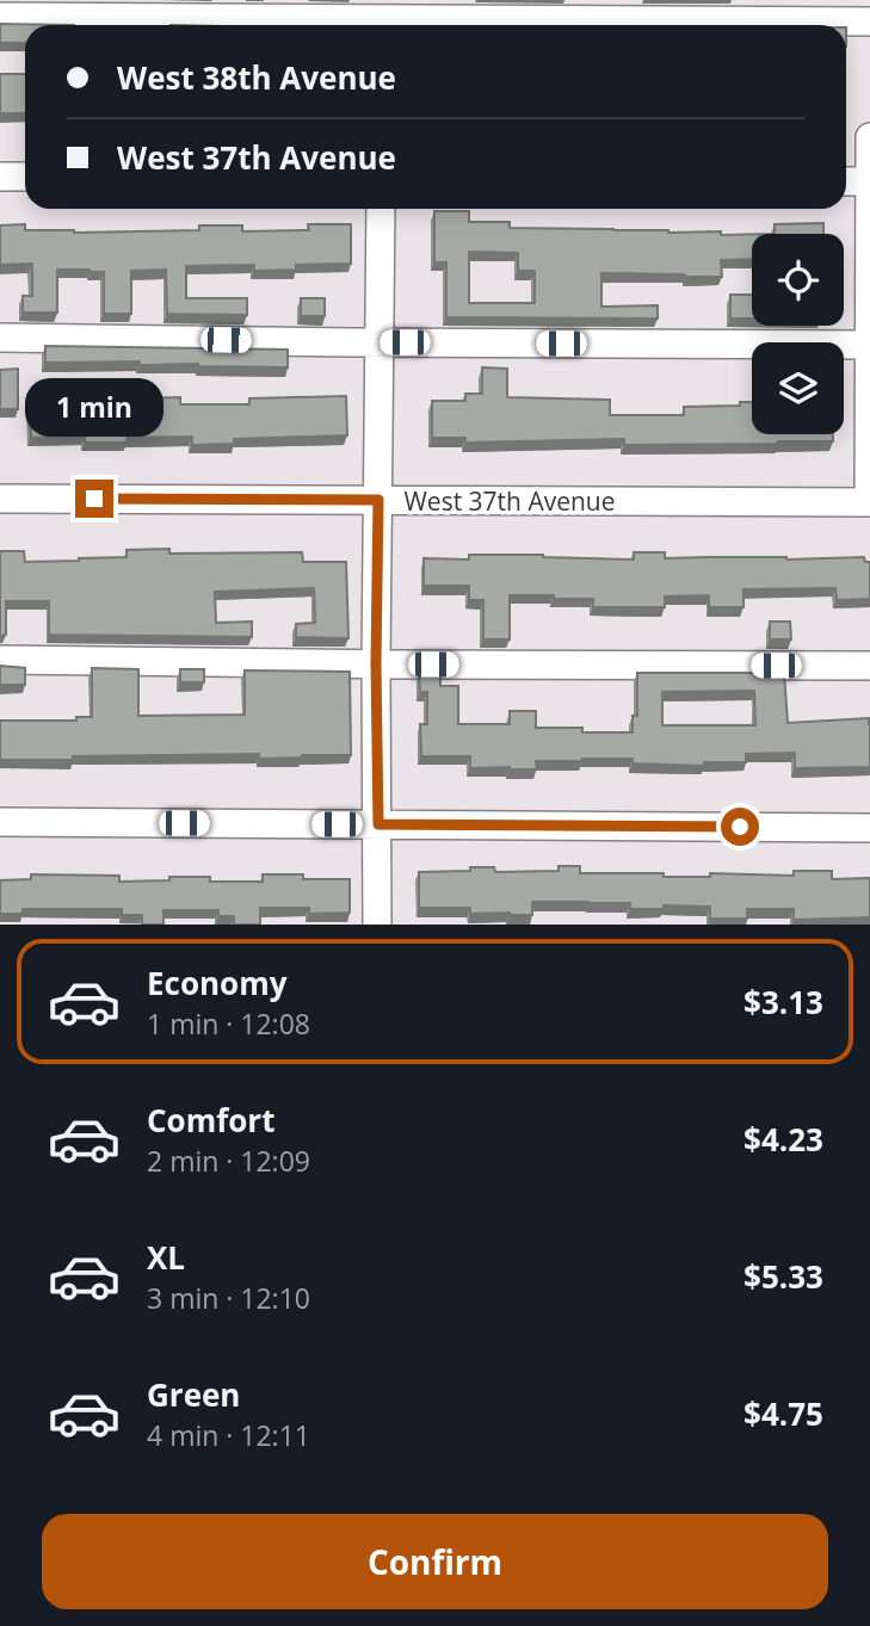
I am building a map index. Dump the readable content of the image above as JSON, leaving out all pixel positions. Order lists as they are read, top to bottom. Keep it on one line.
{"streets":{"street":["West 37th Avenue"]},"page":{"banner":["West 38th Avenue","West 37th Avenue"],"bubble":"1 min","list":[{"name":"Economy","note":"1 min · 12:08","value":"$3.13"},{"name":"Comfort","note":"2 min · 12:09","value":"$4.23"},{"name":"XL","note":"3 min · 12:10","value":"$5.33"},{"name":"Green","note":"4 min · 12:11","value":"$4.75"}],"buttons":"Confirm"}}
